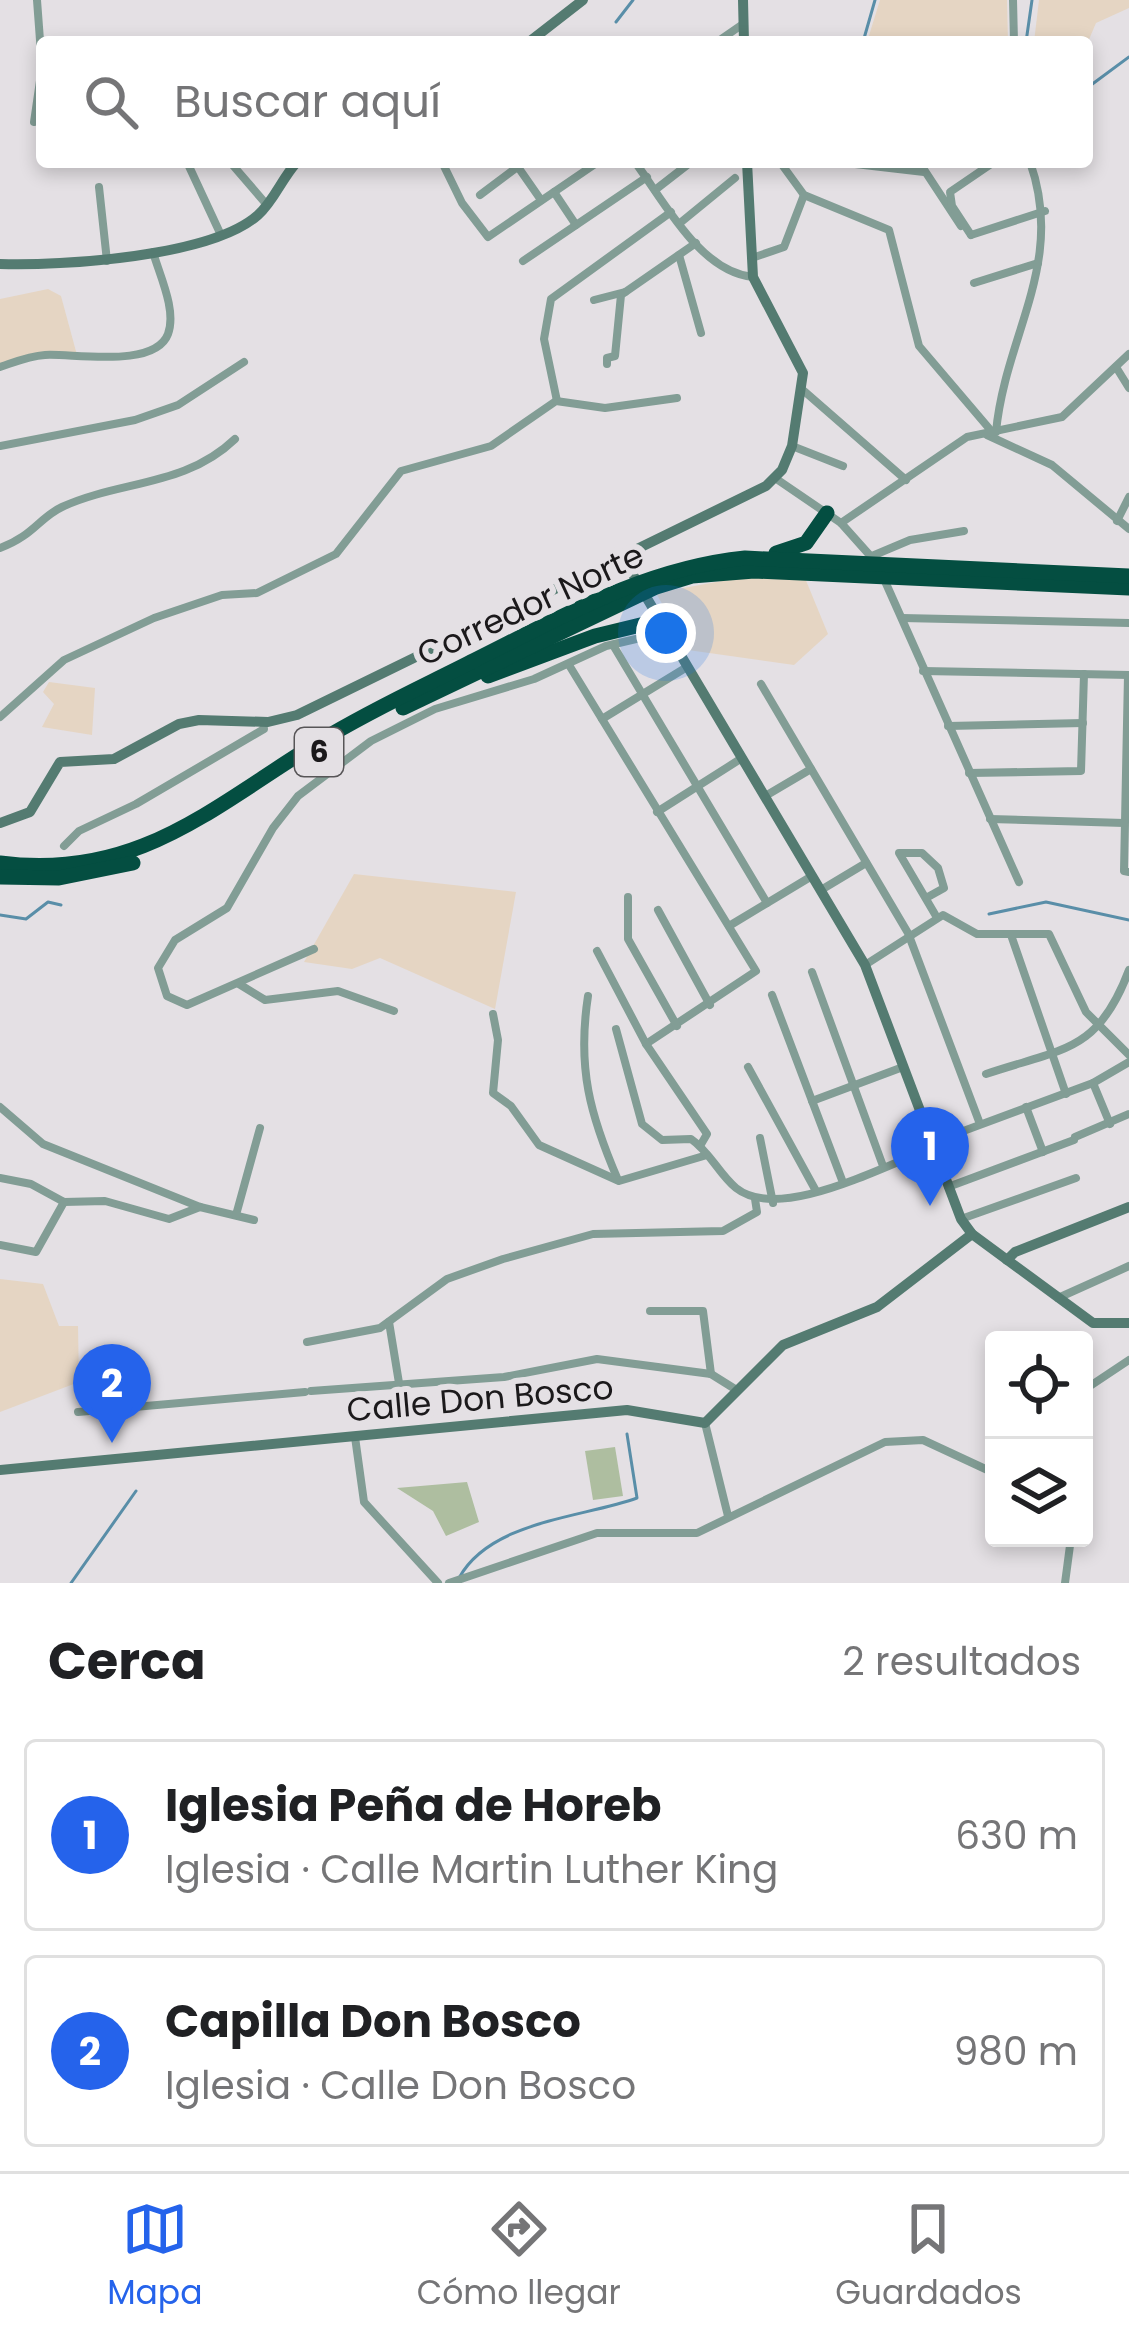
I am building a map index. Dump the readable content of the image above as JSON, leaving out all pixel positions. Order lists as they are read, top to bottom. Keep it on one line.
{"streets":{"highway":["Corredor Norte","6"],"street":["Calle Don Bosco"]},"page":{"search":"Buscar aquí","pins":["1","2"],"heading":["Cerca","2 resultados"],"list":[{"mark":"1","name":"Iglesia Peña de Horeb","note":"Iglesia · Calle Martin Luther King","value":"630 m"},{"mark":"2","name":"Capilla Don Bosco","note":"Iglesia · Calle Don Bosco","value":"980 m"}],"nav":["Mapa","Cómo llegar","Guardados"]}}
